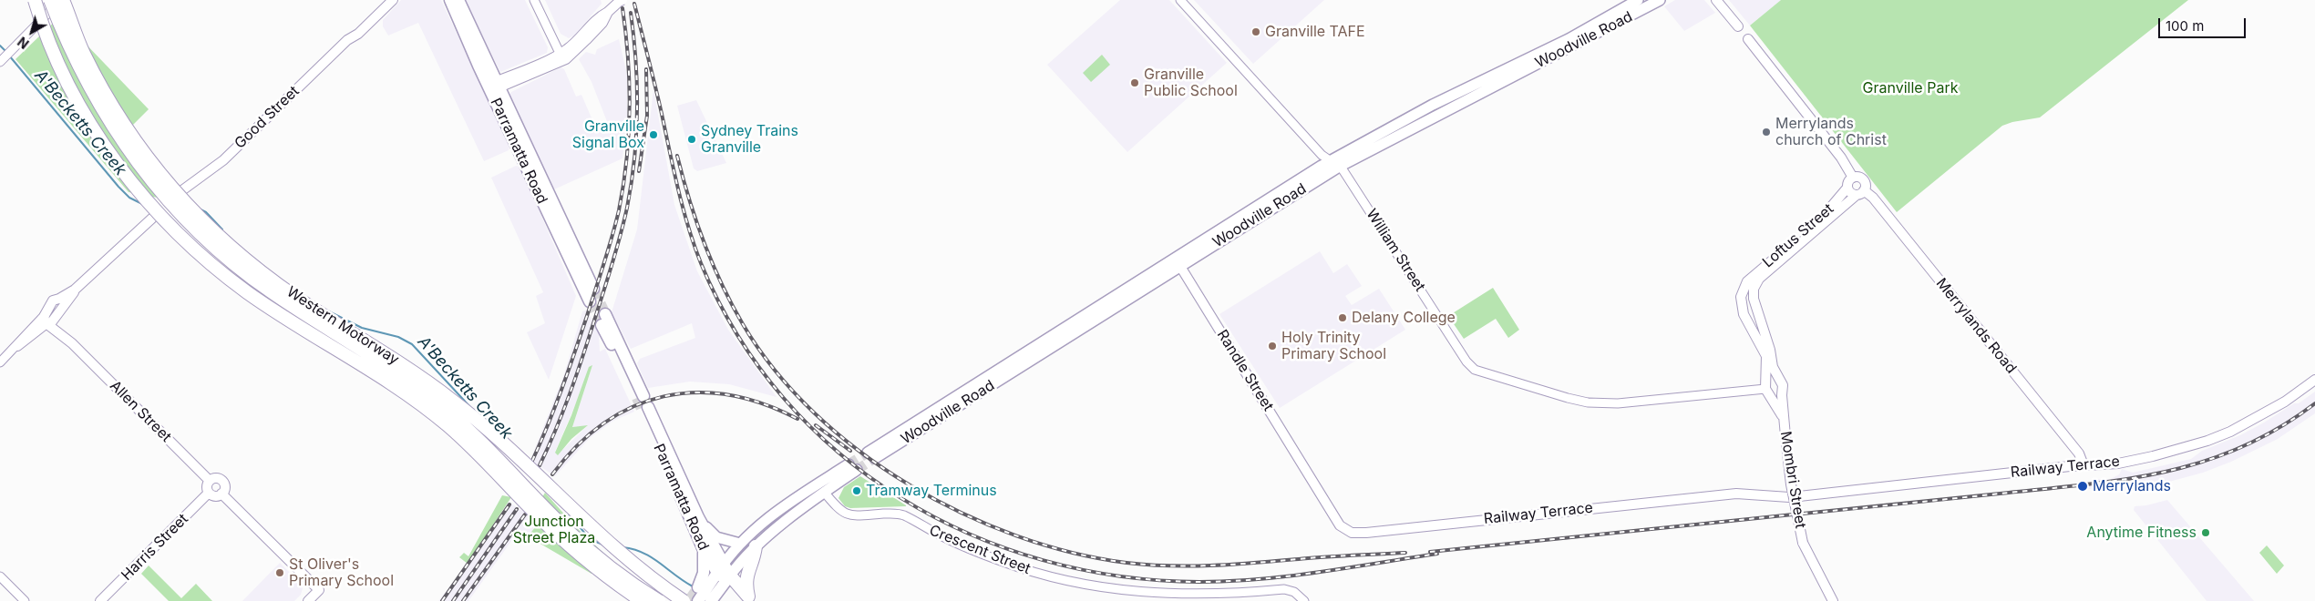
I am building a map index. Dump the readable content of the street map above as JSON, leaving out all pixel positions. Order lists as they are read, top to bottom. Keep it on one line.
{"streets":{"highway":["Parramatta Road","Western Motorway"],"main road":["Woodville Road","Good Street","Loftus Street","Merrylands Road","Randle Street","Allen Street","Railway Terrace","Mombri Street","Harris Street"],"street":["William Street","Crescent Street"]},"crossings":[["Woodville Road","William Street"],["Woodville Road","Randle Street"],["Loftus Street","Merrylands Road"],["Loftus Street","Mombri Street"],["William Street","Mombri Street"],["Merrylands Road","Railway Terrace"],["Randle Street","Railway Terrace"],["Allen Street","Harris Street"]],"water":["A'Becketts Creek"],"parks":["Granville Park","Junction Street Plaza"],"places":["Granville TAFE","Granville Public School","Merrylands church of Christ","Granville Signal Box","Sydney Trains Granville","Delany College","Holy Trinity Primary School","Merrylands","Tramway Terminus","Anytime Fitness","St Oliver's Primary School"],"scale_bar":"100 m","north":"bottom left"}
